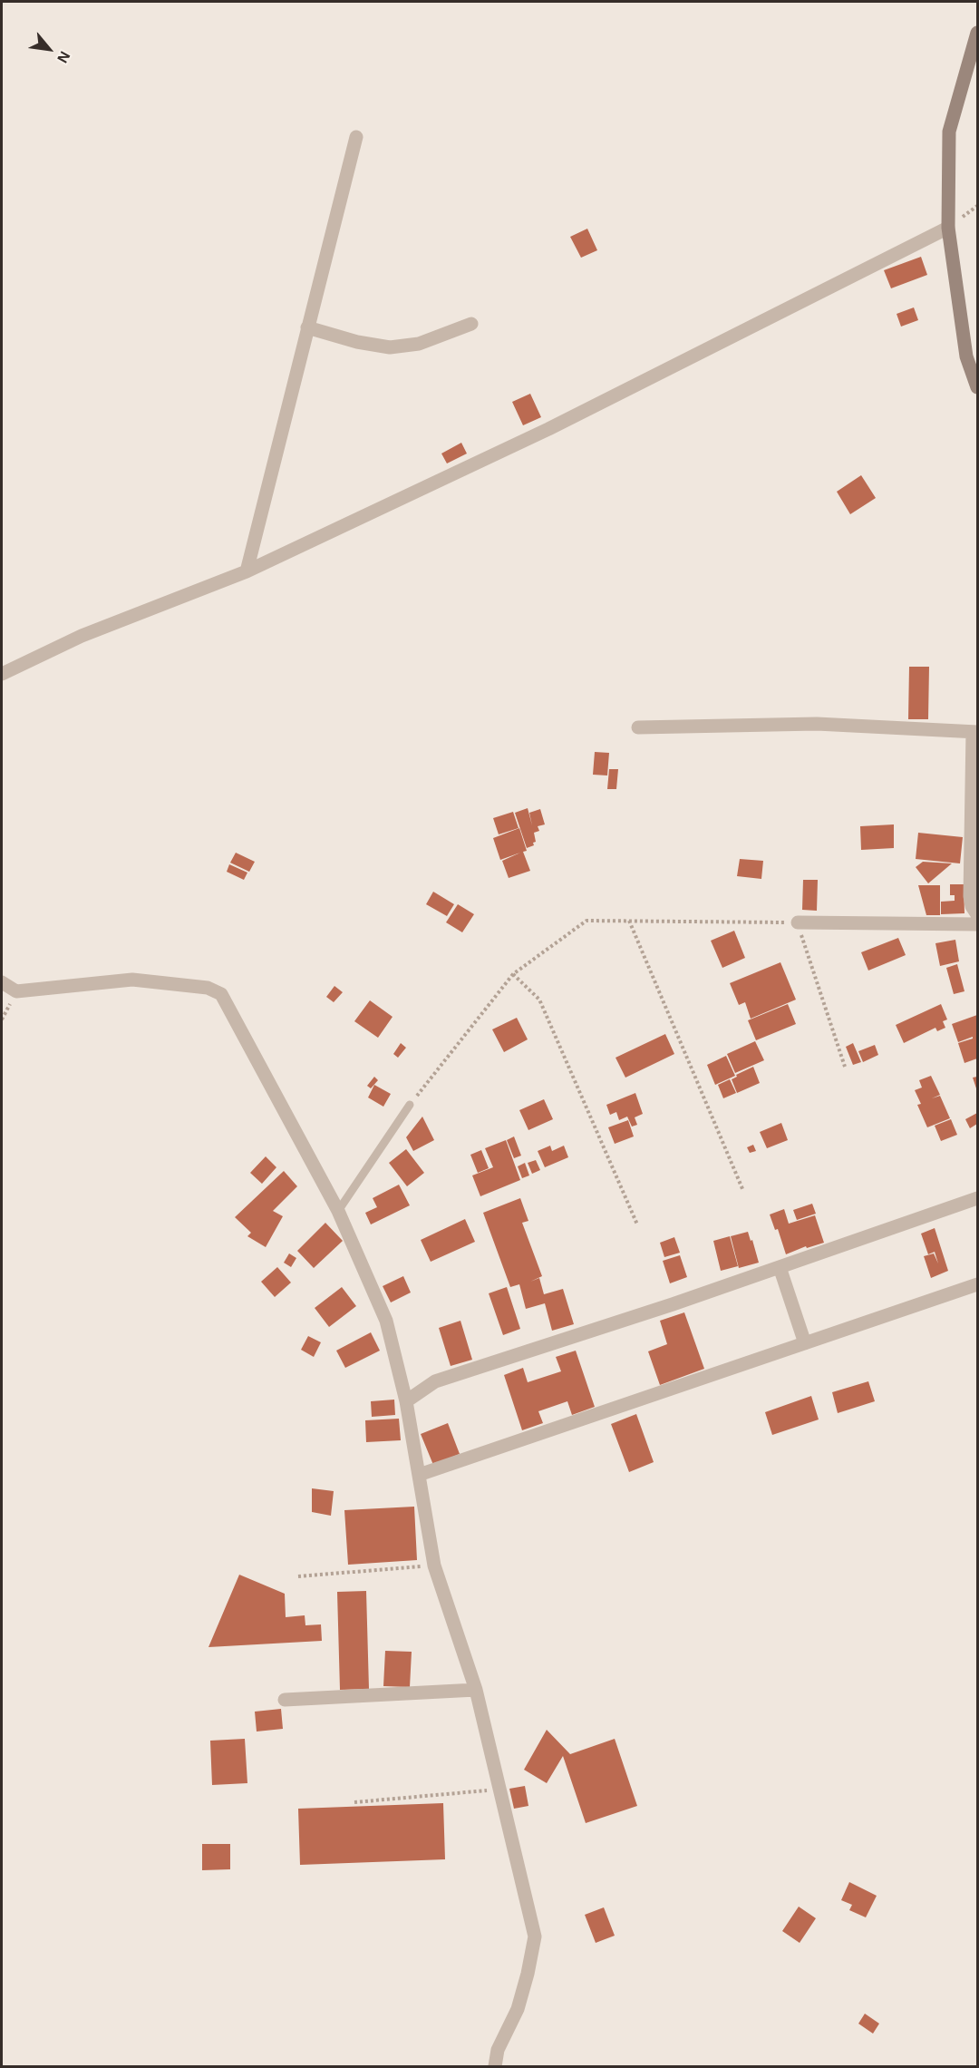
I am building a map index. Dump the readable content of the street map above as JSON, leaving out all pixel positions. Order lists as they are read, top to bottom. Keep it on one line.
{"north":"bottom right"}
